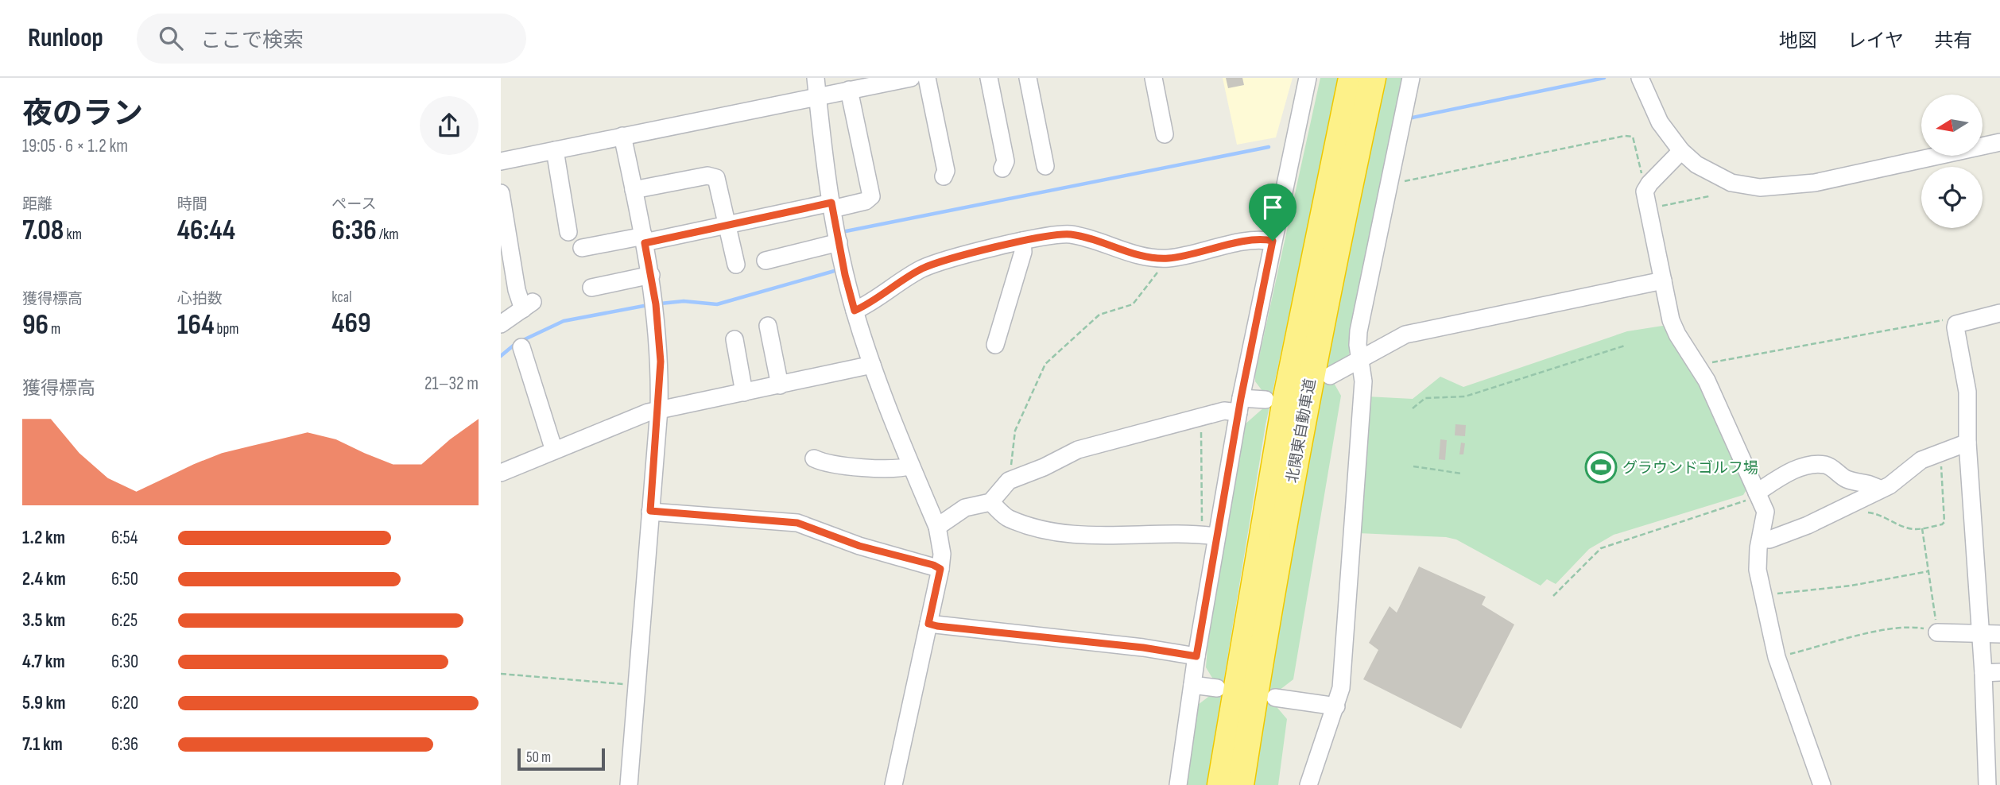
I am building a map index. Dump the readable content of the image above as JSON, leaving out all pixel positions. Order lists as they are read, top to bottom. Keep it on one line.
{"streets":{"highway":["北関東自動車道"]},"places":{"sports":["グラウンドゴルフ場"]},"scale_bar":"50 m","north":"left","page":{"header":"Runloop","search":"ここで検索","nav":["地図","レイヤ","共有"],"heading":["夜のラン","19:05 · 6 × 1.2 km"],"stats":[["距離","7.08 km"],["時間","46:44"],["ペース","6:36 /km"],["獲得標高","96 m"],["心拍数","164 bpm"],["kcal","469"]],"chart":["獲得標高","21–32 m"],"list":[{"name":"1.2 km","note":"6:54"},{"name":"2.4 km","note":"6:50"},{"name":"3.5 km","note":"6:25"},{"name":"4.7 km","note":"6:30"},{"name":"5.9 km","note":"6:20"},{"name":"7.1 km","note":"6:36"}],"scale":"50 m"}}
